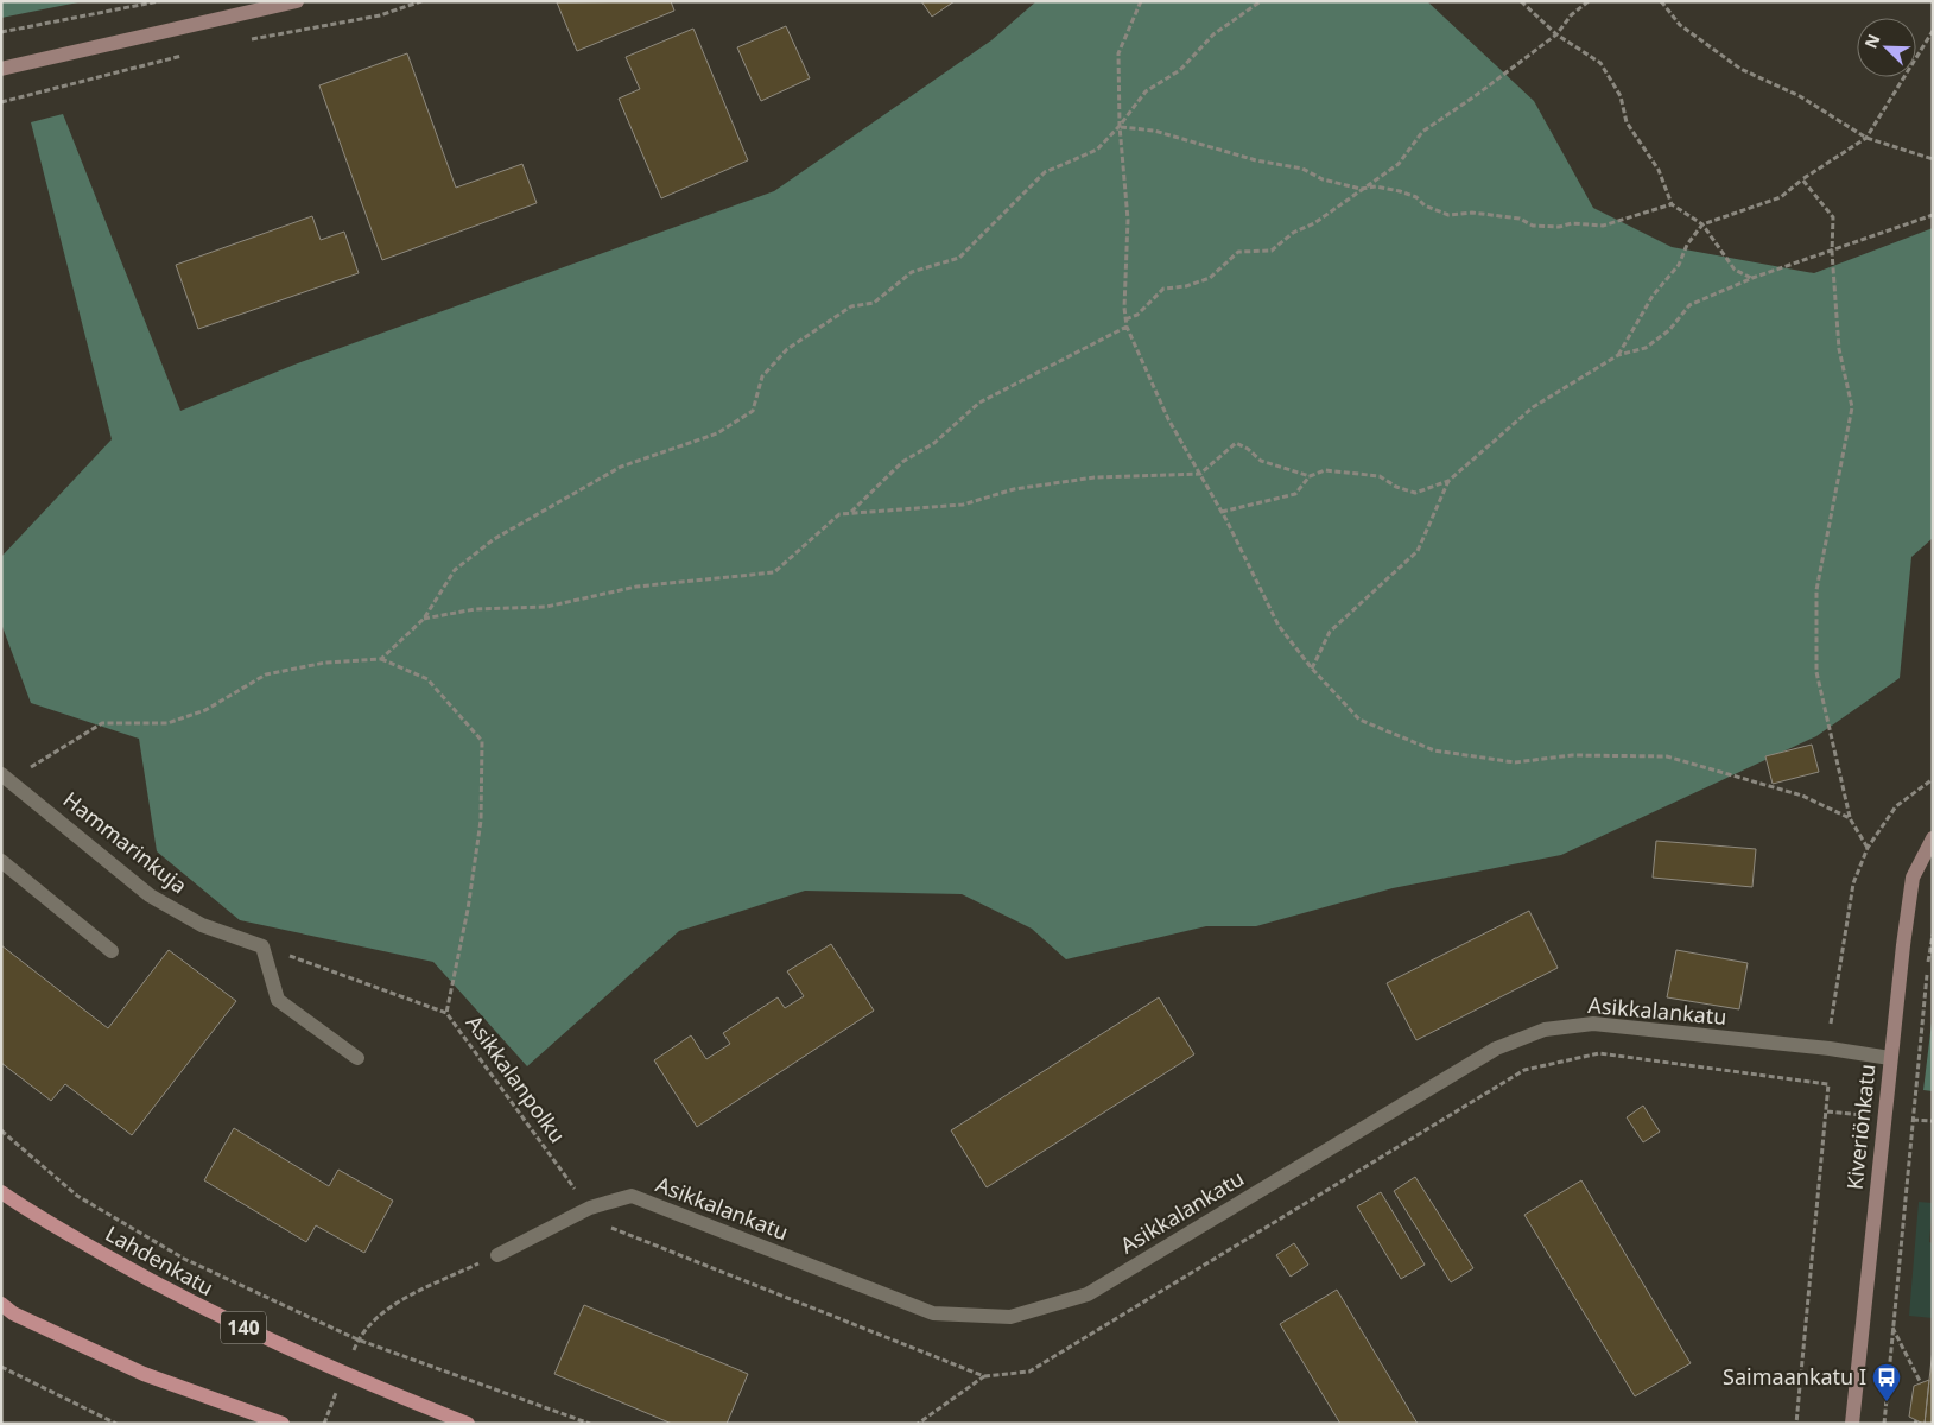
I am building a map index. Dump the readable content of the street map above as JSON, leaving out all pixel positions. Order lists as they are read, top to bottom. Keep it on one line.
{"streets":{"main road":["Lahdenkatu","140"],"street":["Hammarinkuja","Asikkalankatu","Kiveriönkatu"],"path":["Asikkalanpolku"]},"crossings":[["Hammarinkuja","Asikkalanpolku"],["Asikkalankatu","Asikkalanpolku"],["Asikkalankatu","Kiveriönkatu"]],"places":{"bus stop":["Saimaankatu I"]},"north":"top left"}
